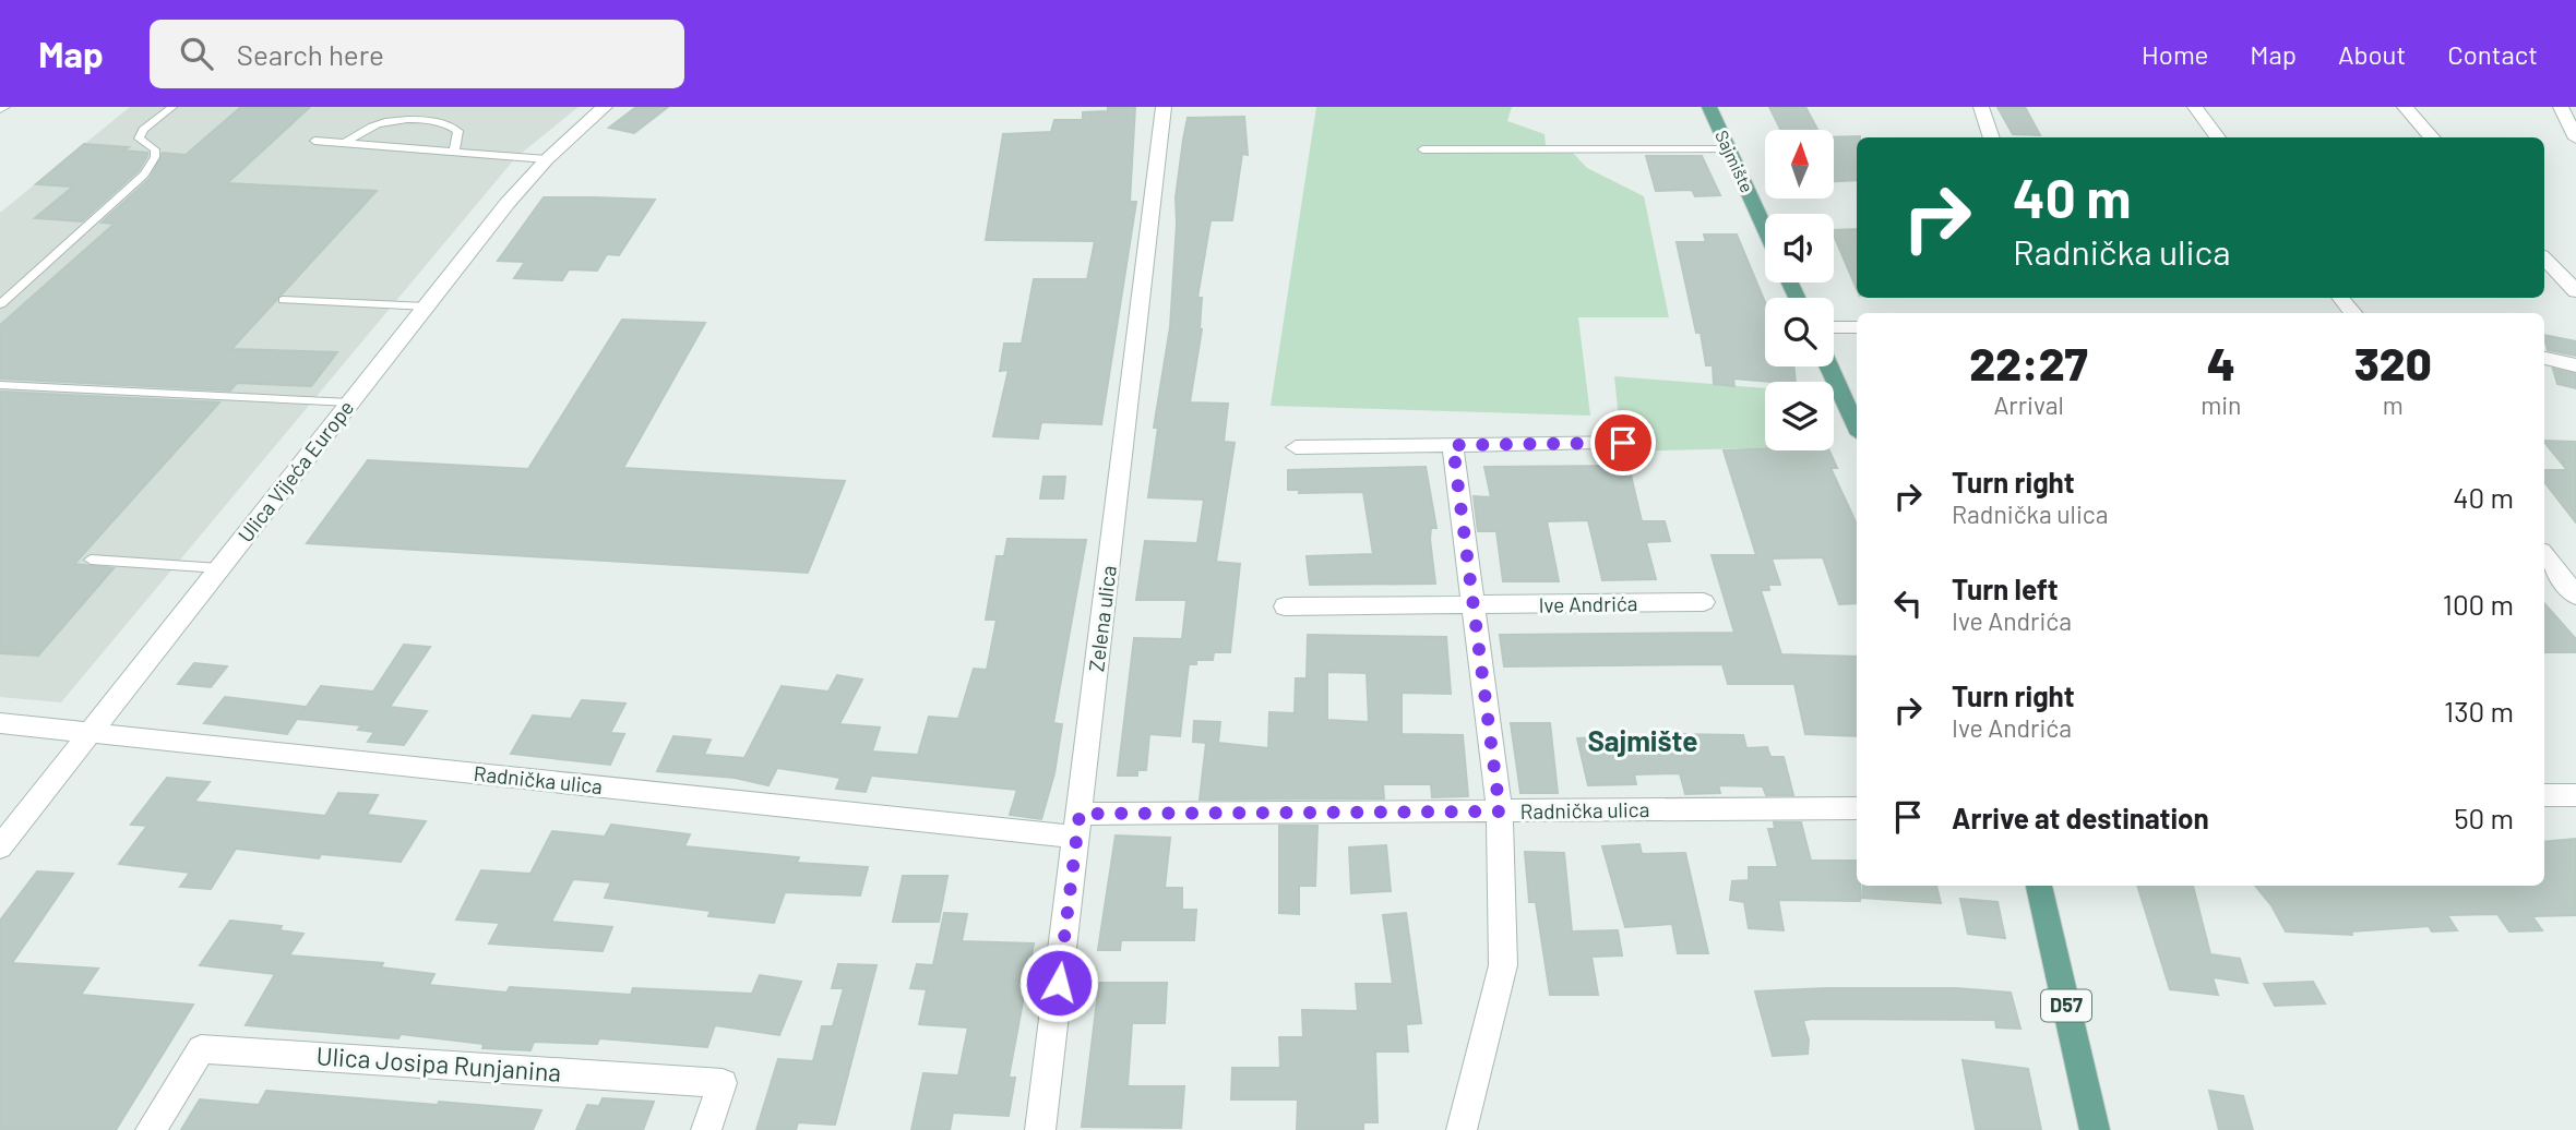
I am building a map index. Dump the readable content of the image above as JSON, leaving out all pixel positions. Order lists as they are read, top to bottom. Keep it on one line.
{"streets":{"main road":["Sajmište","D57"],"street":["Ulica Vijeća Europe","Ive Andrića","Zelena ulica","Radnička ulica","Ulica Josipa Runjanina"]},"crossings":[["Ulica Vijeća Europe","Radnička ulica"],["Zelena ulica","Radnička ulica"]],"districts":["Sajmište"],"north":"top","page":{"header":"Map","search":"Search here","nav":["Home","Map","About","Contact"],"turn":["40 m","Radnička ulica"],"eta":["22:27","Arrival","4","min","320","m"],"list":[{"name":"Turn right","note":"Radnička ulica","value":"40 m"},{"name":"Turn left","note":"Ive Andrića","value":"100 m"},{"name":"Turn right","note":"Ive Andrića","value":"130 m"},{"name":"Arrive at destination","value":"50 m"}]}}
